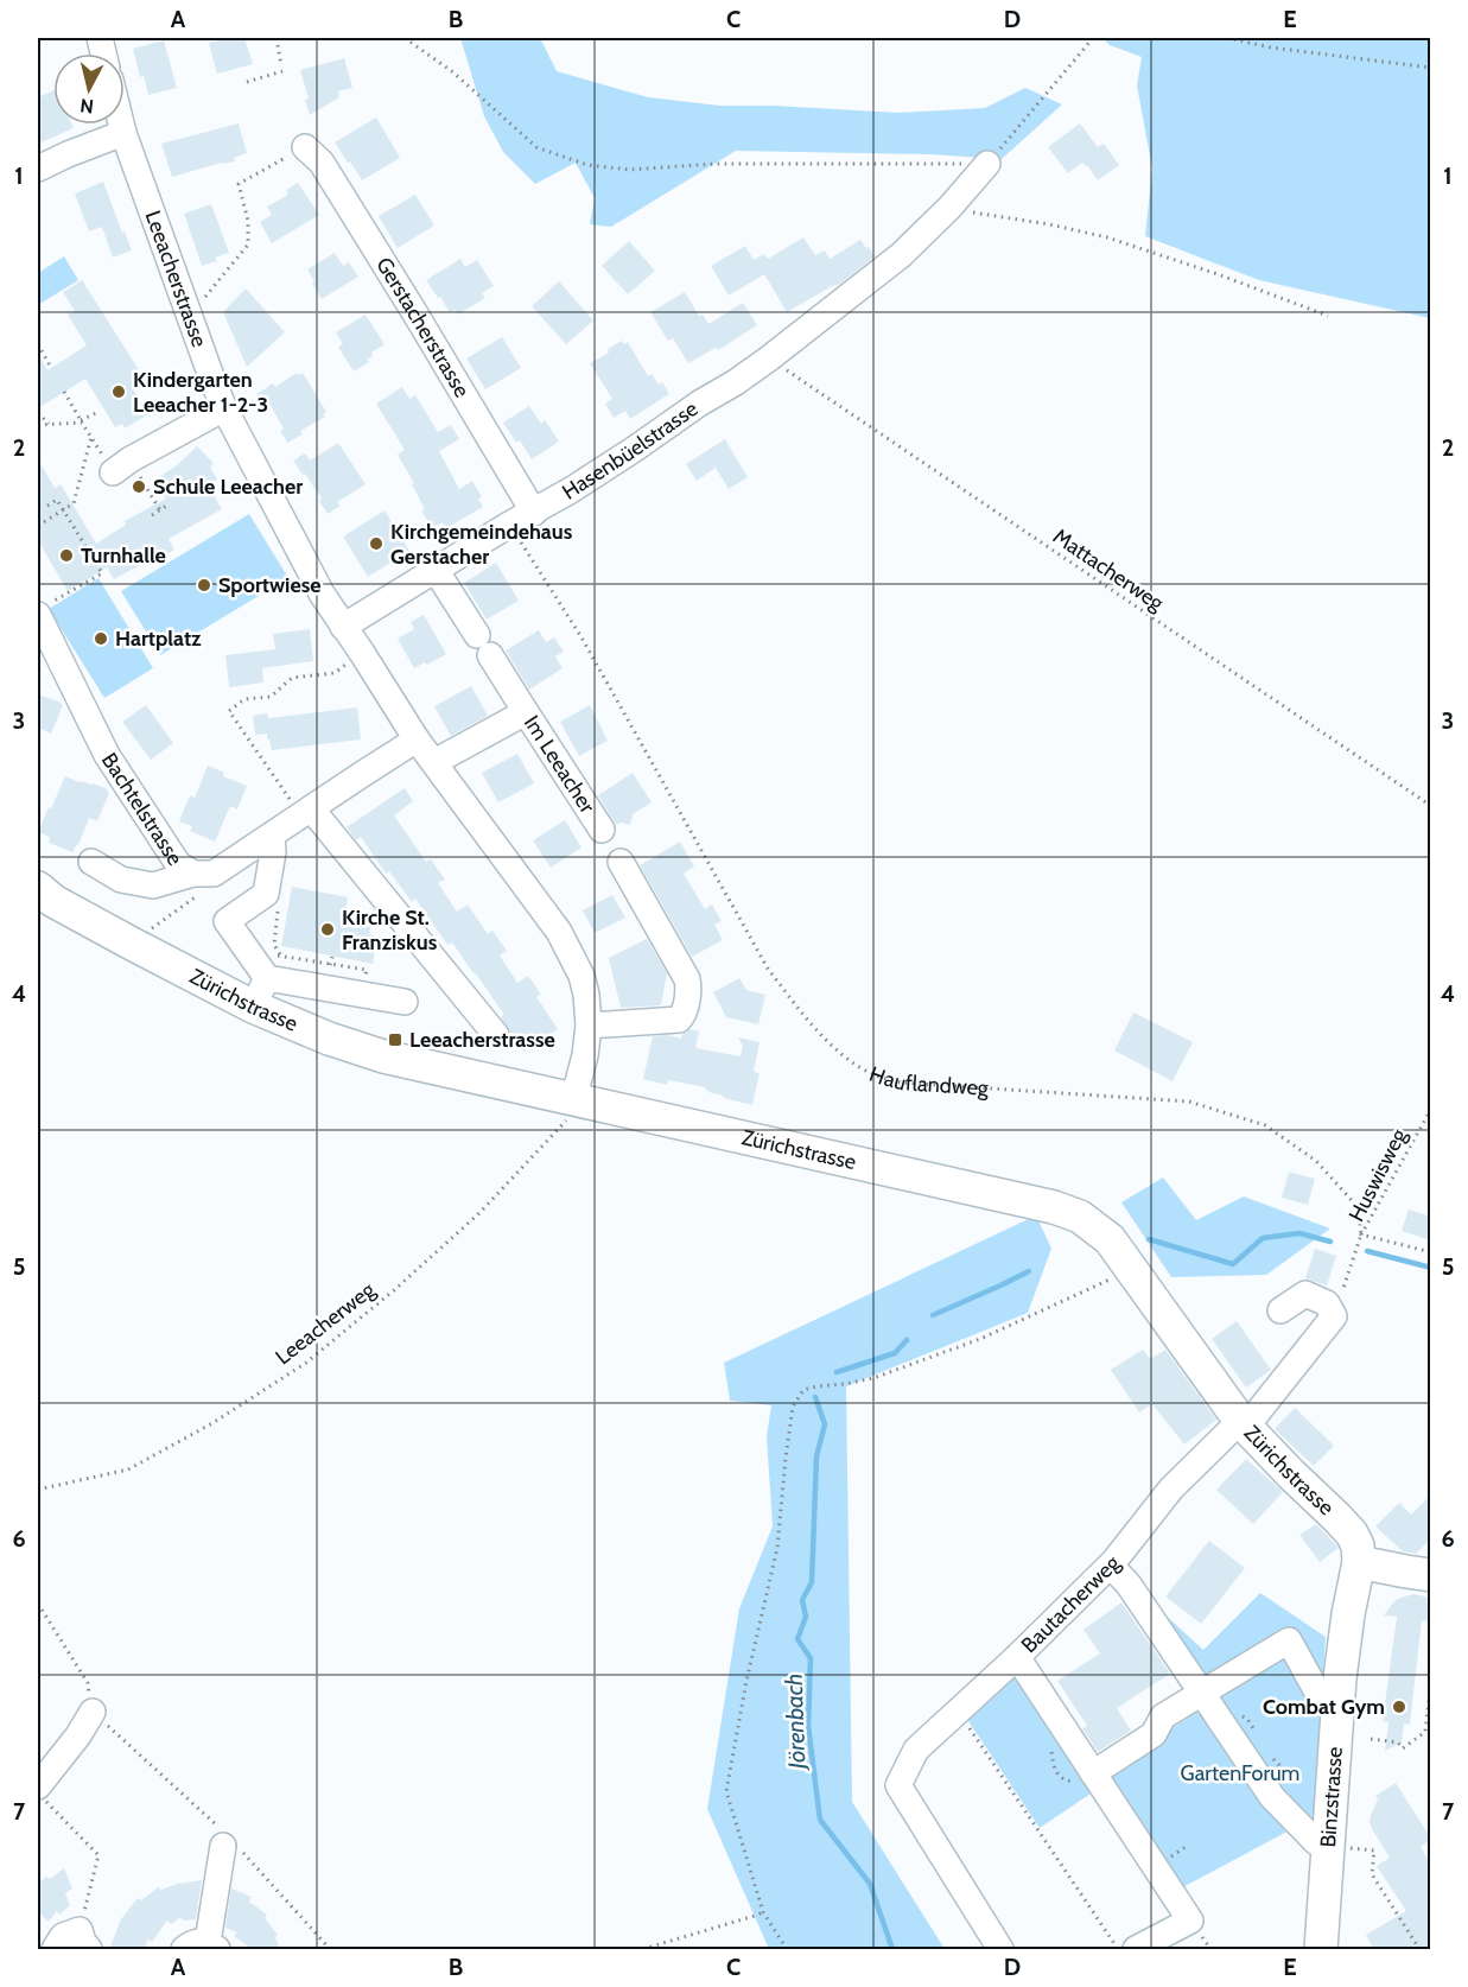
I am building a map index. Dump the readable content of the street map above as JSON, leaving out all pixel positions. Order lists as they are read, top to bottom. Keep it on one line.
{"streets":{"main road":["Zürichstrasse","Binzstrasse"],"street":["Leeacherstrasse","Gerstacherstrasse","Hasenbüelstrasse","Im Leeacher","Bachtelstrasse","Bautacherweg"],"path":["Mattacherweg","Hauflandweg","Huswisweg","Leeacherweg"]},"crossings":[["Leeacherstrasse","Hasenbüelstrasse"],["Leeacherstrasse","Im Leeacher"],["Leeacherstrasse","Bachtelstrasse"],["Leeacherstrasse","Zürichstrasse"],["Leeacherstrasse","Leeacherweg"],["Gerstacherstrasse","Hasenbüelstrasse"],["Hasenbüelstrasse","Mattacherweg"],["Hasenbüelstrasse","Hauflandweg"],["Zürichstrasse","Leeacherweg"],["Zürichstrasse","Bautacherweg"],["Zürichstrasse","Binzstrasse"],["Hauflandweg","Huswisweg"]],"water":["Jörenbach"],"parks":["GartenForum"],"places":{"other":["Kindergarten Leeacher 1-2-3","Schule Leeacher","Kirchgemeindehaus Gerstacher","Turnhalle","Sportwiese","Hartplatz","Kirche St. Franziskus","Combat Gym"],"transit":["Leeacherstrasse"]},"north":"bottom","grid":{"columns":["A","B","C","D","E"],"rows":["1","2","3","4","5","6","7"]}}
